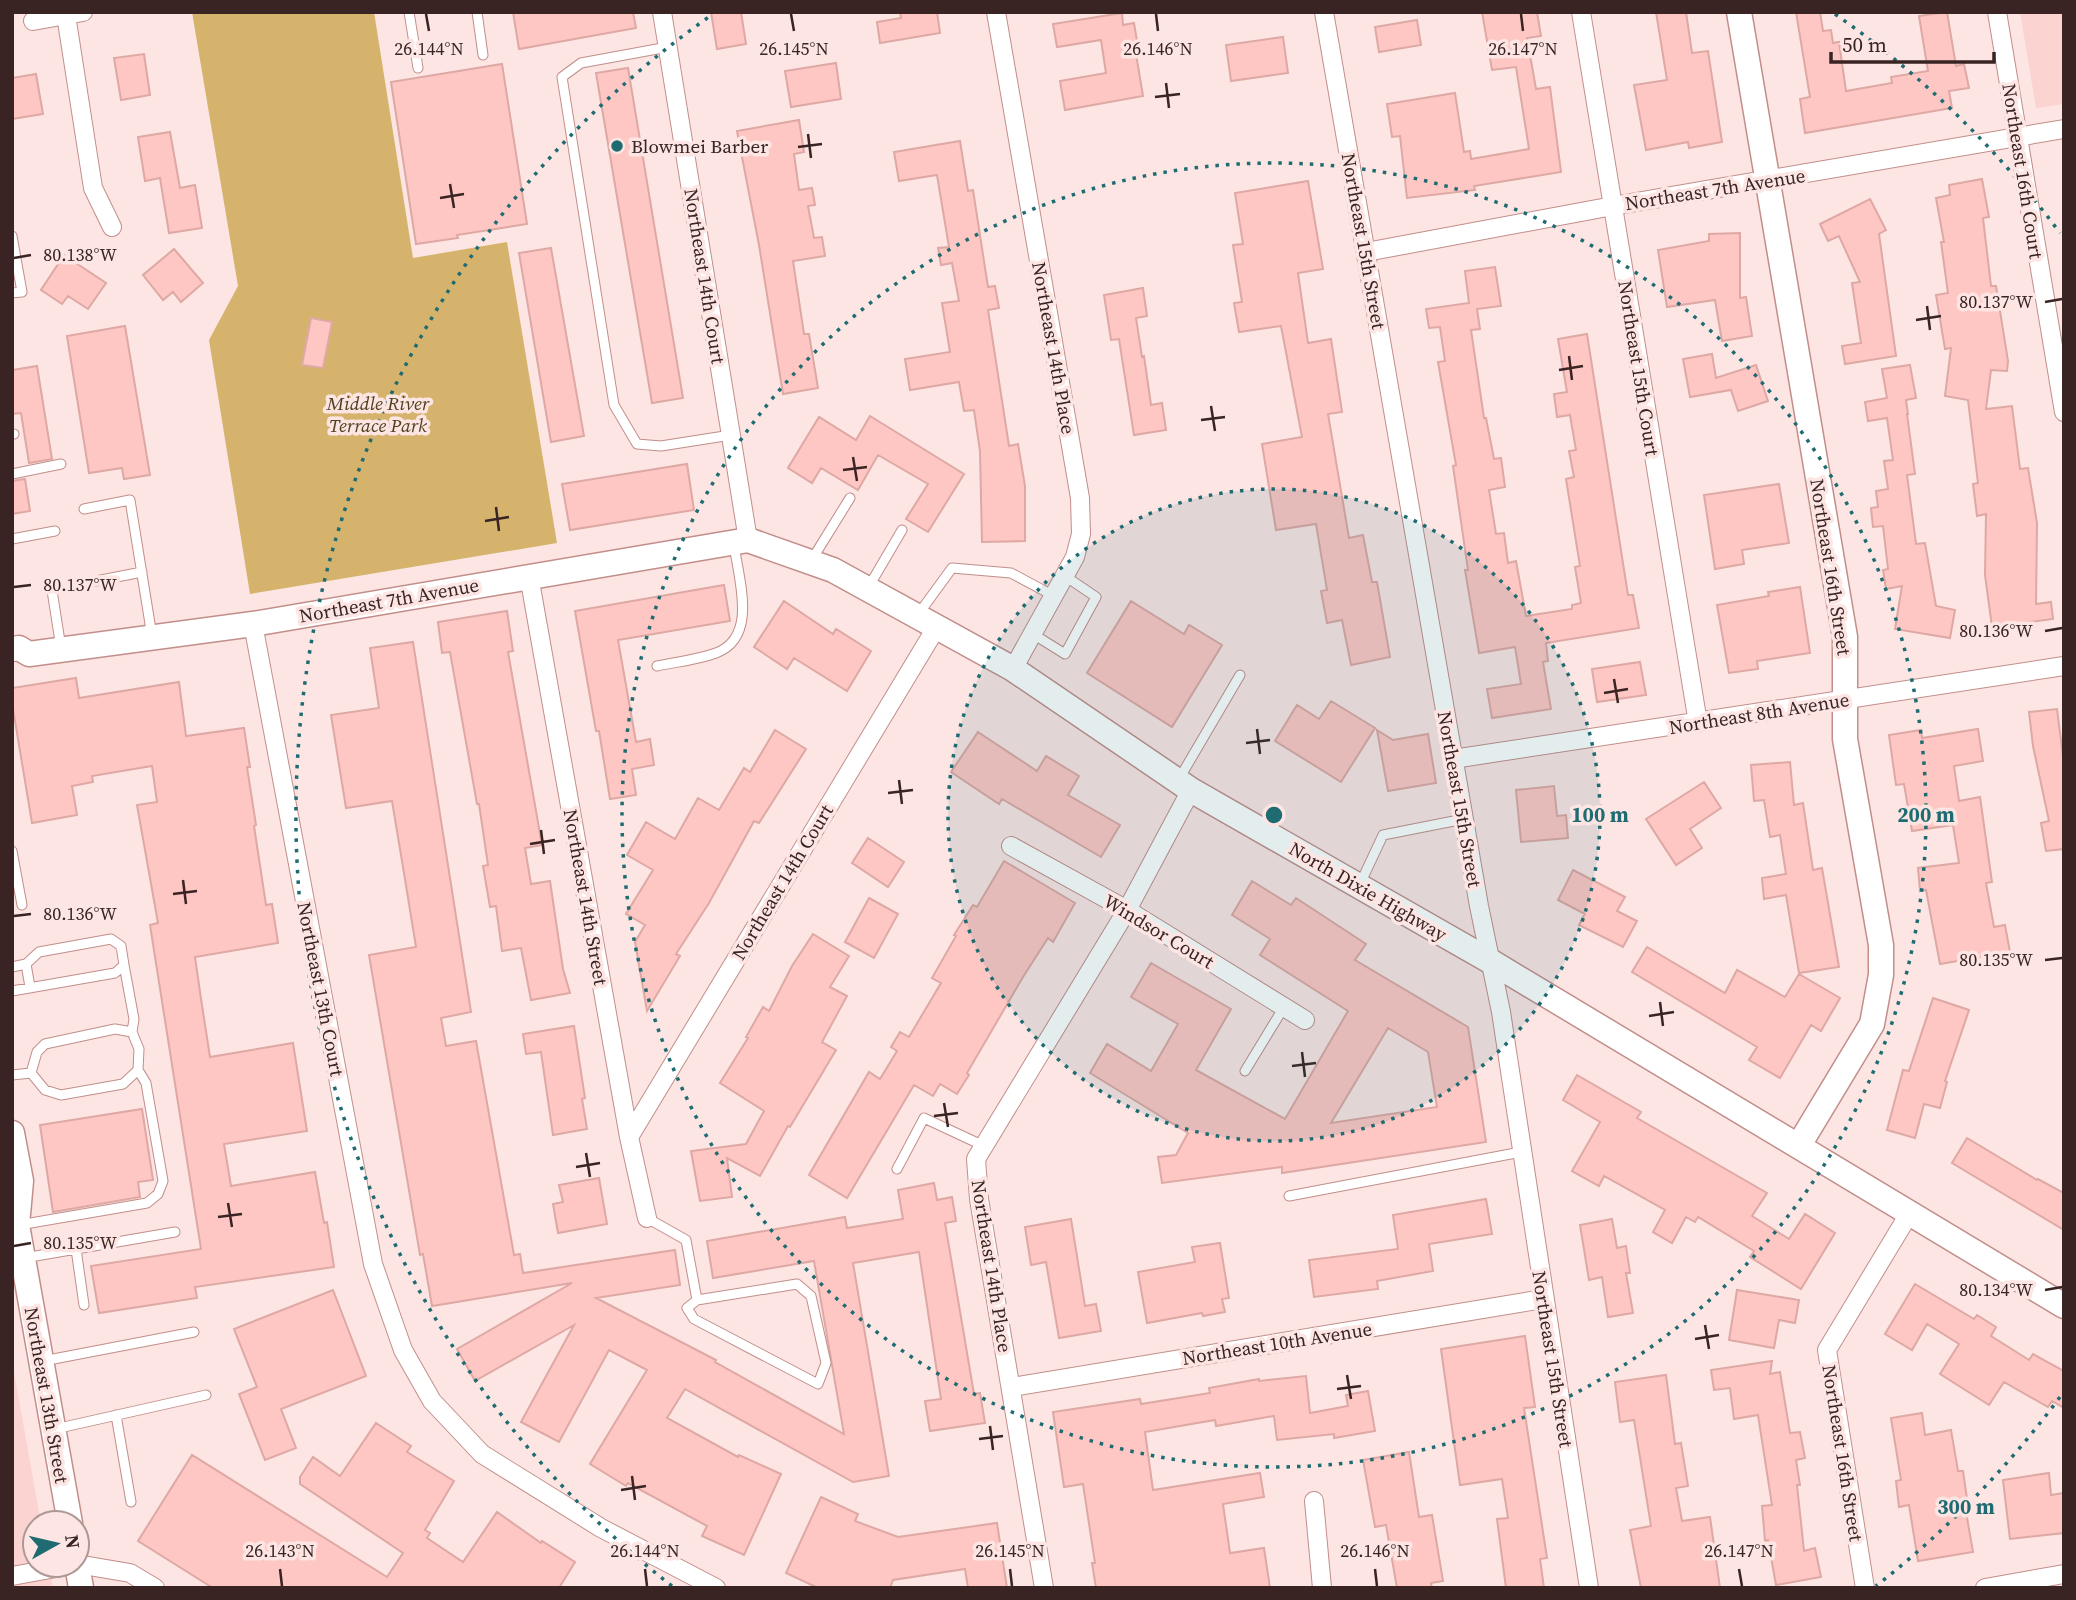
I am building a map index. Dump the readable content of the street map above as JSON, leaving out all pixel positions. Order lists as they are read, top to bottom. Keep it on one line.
{"streets":{"street":["Northeast 16th Court","Northeast 7th Avenue","Northeast 15th Street","Northeast 14th Court","Northeast 14th Place","Northeast 15th Court","Northeast 16th Street","Northeast 8th Avenue","North Dixie Highway","Northeast 14th Street","Windsor Court","Northeast 13th Court","Northeast 10th Avenue","Northeast 13th Street"]},"crossings":[["Northeast 16th Court","Northeast 7th Avenue"],["Northeast 7th Avenue","Northeast 15th Street"],["Northeast 7th Avenue","Northeast 14th Court"],["Northeast 7th Avenue","Northeast 15th Court"],["Northeast 7th Avenue","Northeast 16th Street"],["Northeast 7th Avenue","North Dixie Highway"],["Northeast 7th Avenue","Northeast 14th Street"],["Northeast 7th Avenue","Northeast 13th Court"],["Northeast 15th Street","Northeast 8th Avenue"],["Northeast 15th Street","North Dixie Highway"],["Northeast 15th Street","Northeast 10th Avenue"],["Northeast 14th Court","North Dixie Highway"],["Northeast 14th Court","Northeast 14th Street"],["Northeast 14th Place","North Dixie Highway"],["Northeast 14th Place","Windsor Court"],["Northeast 14th Place","Northeast 10th Avenue"],["Northeast 15th Court","Northeast 8th Avenue"],["Northeast 16th Street","Northeast 8th Avenue"],["Northeast 16th Street","North Dixie Highway"]],"parks":["Middle River Terrace Park"],"places":["Blowmei Barber"],"scale_bar":"50 m","north":"right","coordinates":["26.144°N","26.145°N","26.146°N","26.147°N","80.138°W","80.137°W","80.136°W","80.135°W","80.134°W","26.143°N"],"rings":["100 m","200 m","300 m"]}
